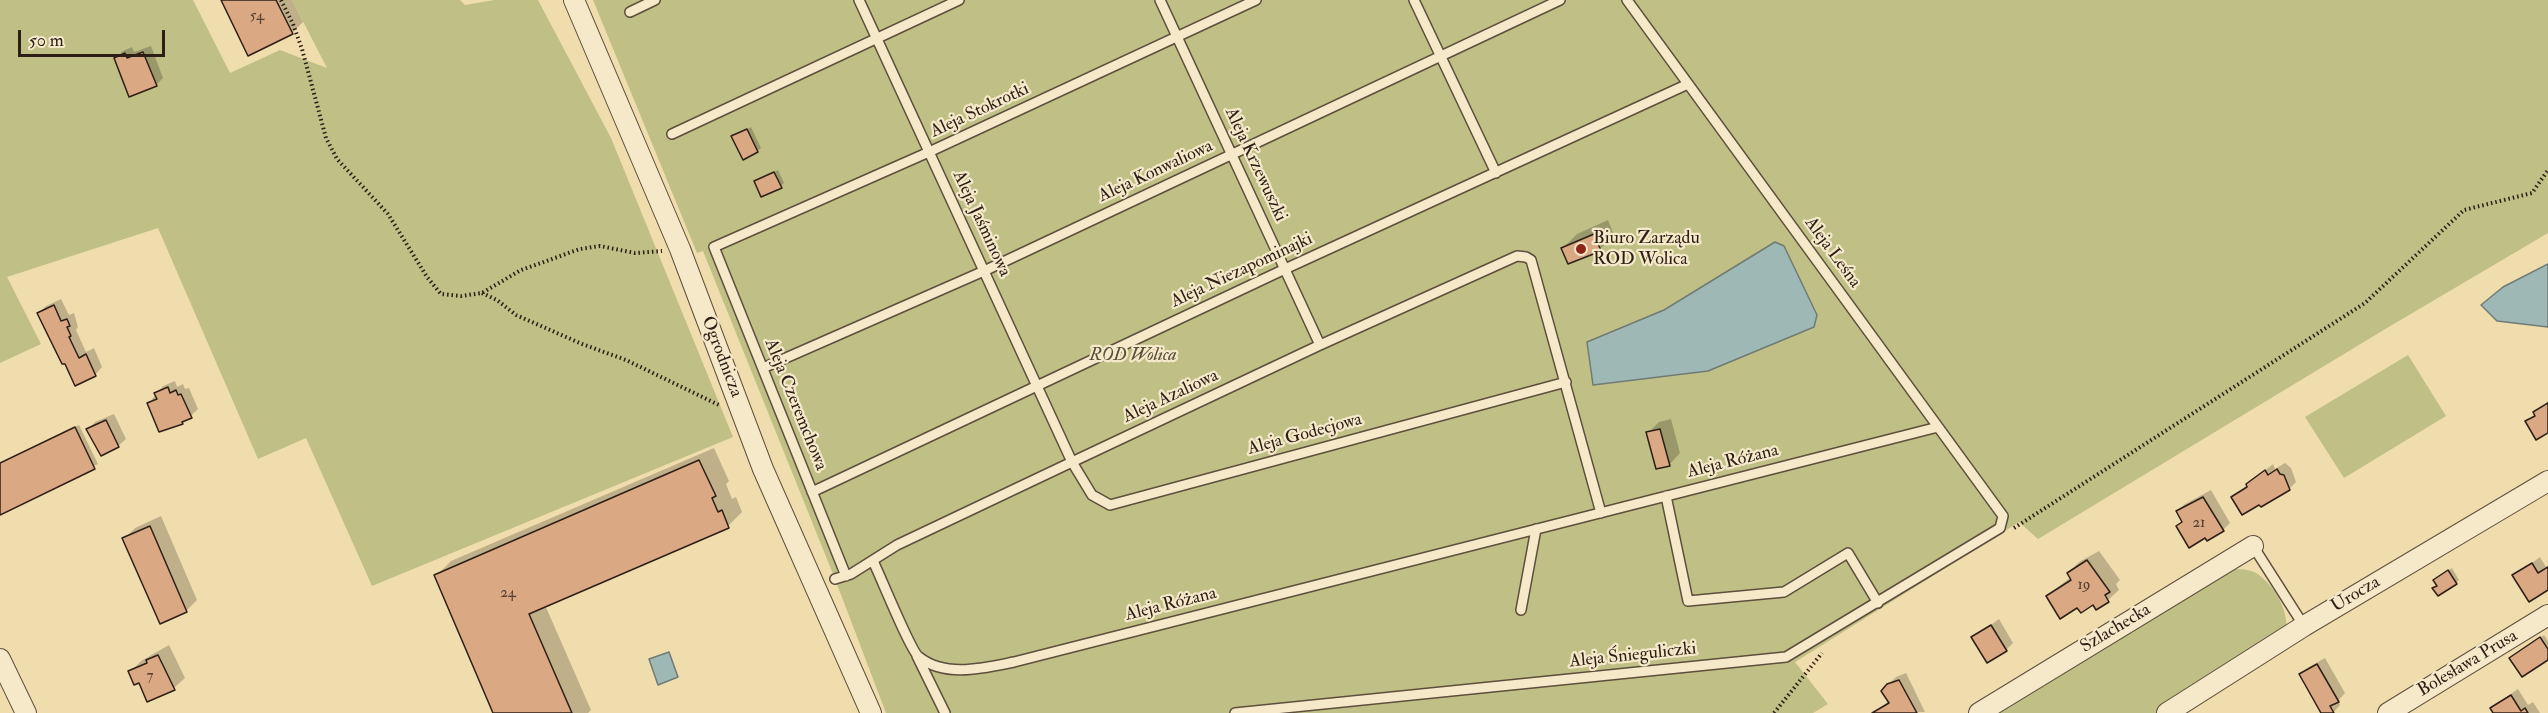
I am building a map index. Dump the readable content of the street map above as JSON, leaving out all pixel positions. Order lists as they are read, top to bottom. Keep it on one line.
{"streets":{"street":["Ogrodnicza","Urocza","Szlachecka","Bolesława Prusa"],"lane":["Aleja Stokrotki","Aleja Krzewuszki","Aleja Konwaliowa","Aleja Jaśminowa","Aleja Leśna","Aleja Niezapominajki","Aleja Azaliowa","Aleja Czeremchowa","Aleja Godecjowa","Aleja Różana","Aleja Śnieguliczki"]},"crossings":[["Aleja Stokrotki","Aleja Krzewuszki"],["Aleja Stokrotki","Aleja Jaśminowa"],["Aleja Stokrotki","Aleja Czeremchowa"],["Aleja Krzewuszki","Aleja Konwaliowa"],["Aleja Krzewuszki","Aleja Niezapominajki"],["Aleja Krzewuszki","Aleja Azaliowa"],["Aleja Konwaliowa","Aleja Jaśminowa"],["Aleja Konwaliowa","Aleja Czeremchowa"],["Aleja Jaśminowa","Aleja Niezapominajki"],["Aleja Jaśminowa","Aleja Azaliowa"],["Aleja Jaśminowa","Aleja Godecjowa"],["Aleja Leśna","Aleja Niezapominajki"],["Aleja Leśna","Aleja Różana"],["Aleja Leśna","Aleja Śnieguliczki"],["Aleja Niezapominajki","Aleja Czeremchowa"],["Aleja Azaliowa","Aleja Czeremchowa"],["Aleja Azaliowa","Aleja Godecjowa"]],"parks":["ROD Wolica"],"places":["Biuro Zarządu ROD Wolica"],"house_numbers":["54","21","19","24","7"],"scale_bar":"50 m"}
